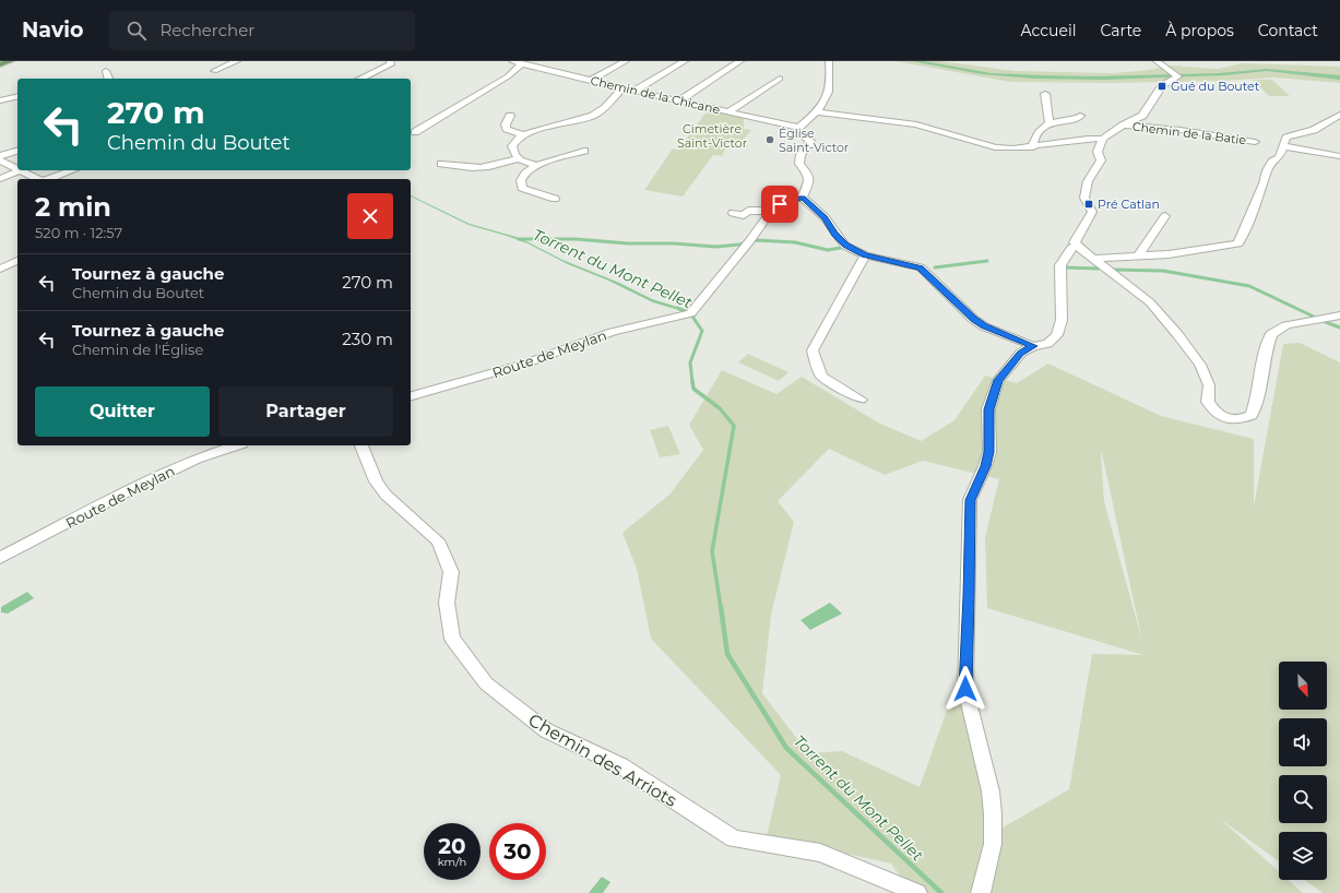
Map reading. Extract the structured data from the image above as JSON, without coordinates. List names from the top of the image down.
{
  "streets": {
    "street": [
      "Chemin de la Chicane",
      "Chemin de la Batie",
      "Route de Meylan",
      "Chemin des Arriots"
    ]
  },
  "water": ["Torrent du Mont Pellet"],
  "parks": ["Cimetière Saint-Victor"],
  "places": {
    "transit": ["Gué du Boutet", "Pré Catlan"],
    "other": ["Église Saint-Victor"]
  },
  "north": "bottom right",
  "page": {
    "header": "Navio",
    "search": "Rechercher",
    "nav": [
      "Accueil",
      "Carte",
      "À propos",
      "Contact"
    ],
    "turn": ["270 m", "Chemin du Boutet"],
    "heading": ["2 min", "520 m · 12:57"],
    "list": [
      {
        "name": "Tournez à gauche",
        "note": "Chemin du Boutet",
        "value": "270 m"
      },
      {
        "name": "Tournez à gauche",
        "note": "Chemin de l'Église",
        "value": "230 m"
      }
    ],
    "buttons": ["Quitter", "Partager"],
    "speed": "20 km/h",
    "limit": "30"
  }
}
